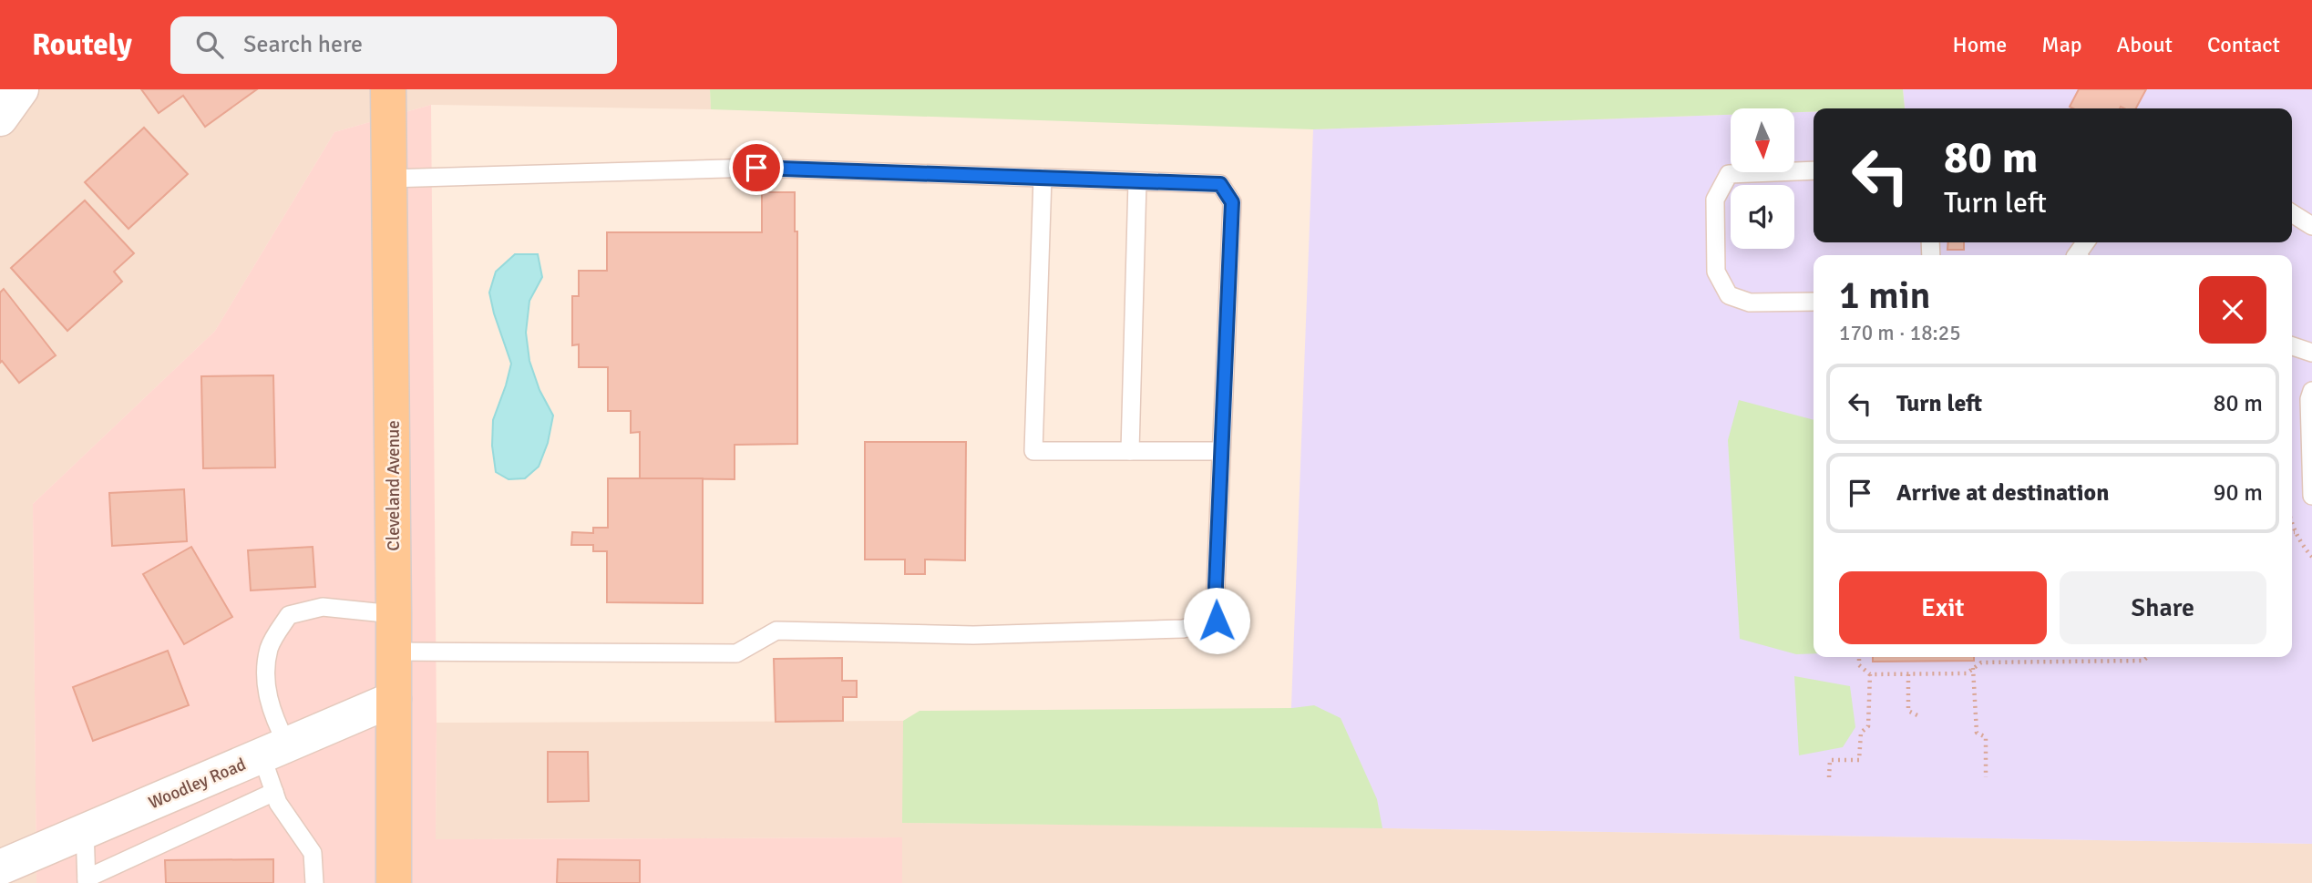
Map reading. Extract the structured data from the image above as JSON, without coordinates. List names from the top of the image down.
{
  "streets": {
    "main road": ["Cleveland Avenue"],
    "street": ["Woodley Road"]
  },
  "crossings": [
    ["Cleveland Avenue", "Woodley Road"]
  ],
  "north": "bottom",
  "page": {
    "header": "Routely",
    "search": "Search here",
    "nav": [
      "Home",
      "Map",
      "About",
      "Contact"
    ],
    "turn": ["80 m", "Turn left"],
    "heading": ["1 min", "170 m · 18:25"],
    "list": [
      {
        "name": "Turn left",
        "value": "80 m"
      },
      {
        "name": "Arrive at destination",
        "value": "90 m"
      }
    ],
    "buttons": ["Exit", "Share"]
  }
}
